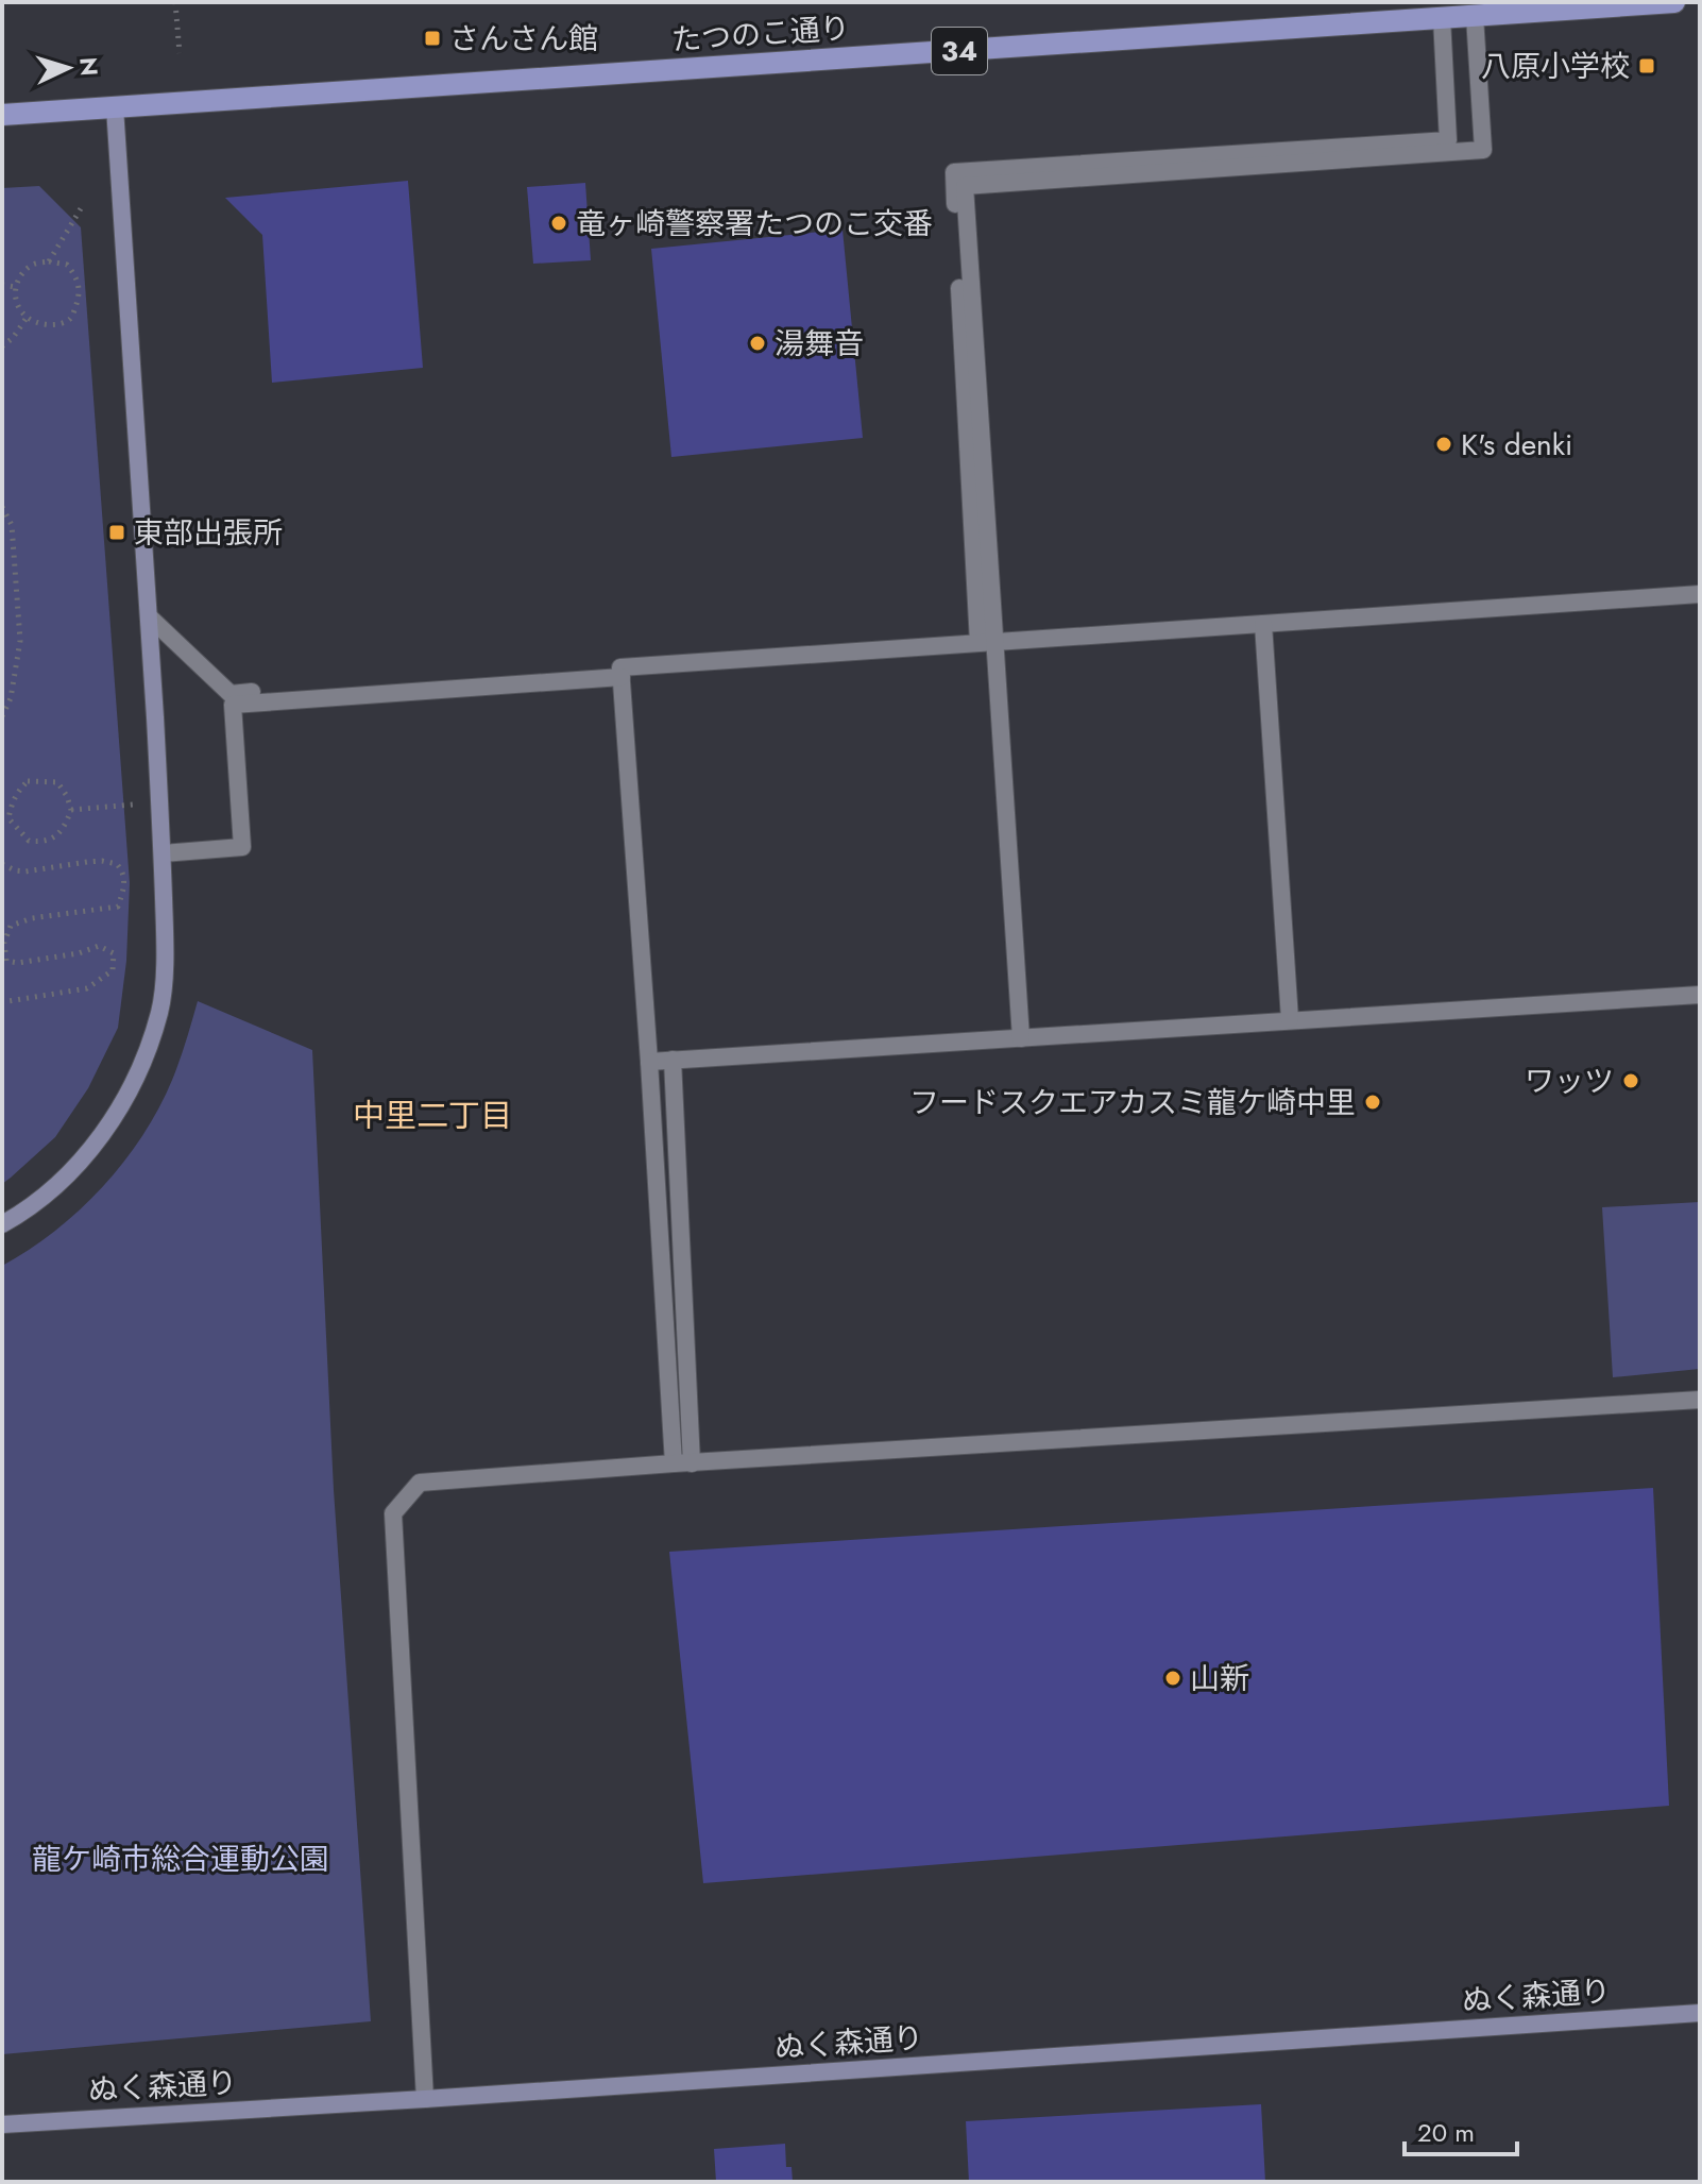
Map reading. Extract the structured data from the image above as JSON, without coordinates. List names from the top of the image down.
{
  "streets": {
    "main road": ["たつのこ通り", "34", "ぬく森通り"]
  },
  "districts": ["中里二丁目"],
  "parks": ["龍ケ崎市総合運動公園"],
  "places": {
    "transit": ["さんさん館", "八原小学校", "東部出張所"],
    "other": [
      "竜ヶ崎警察署たつのこ交番",
      "湯舞音",
      "K's denki",
      "ワッツ",
      "フードスクエアカスミ龍ケ崎中里",
      "山新"
    ]
  },
  "scale_bar": "20 m",
  "north": "right"
}
